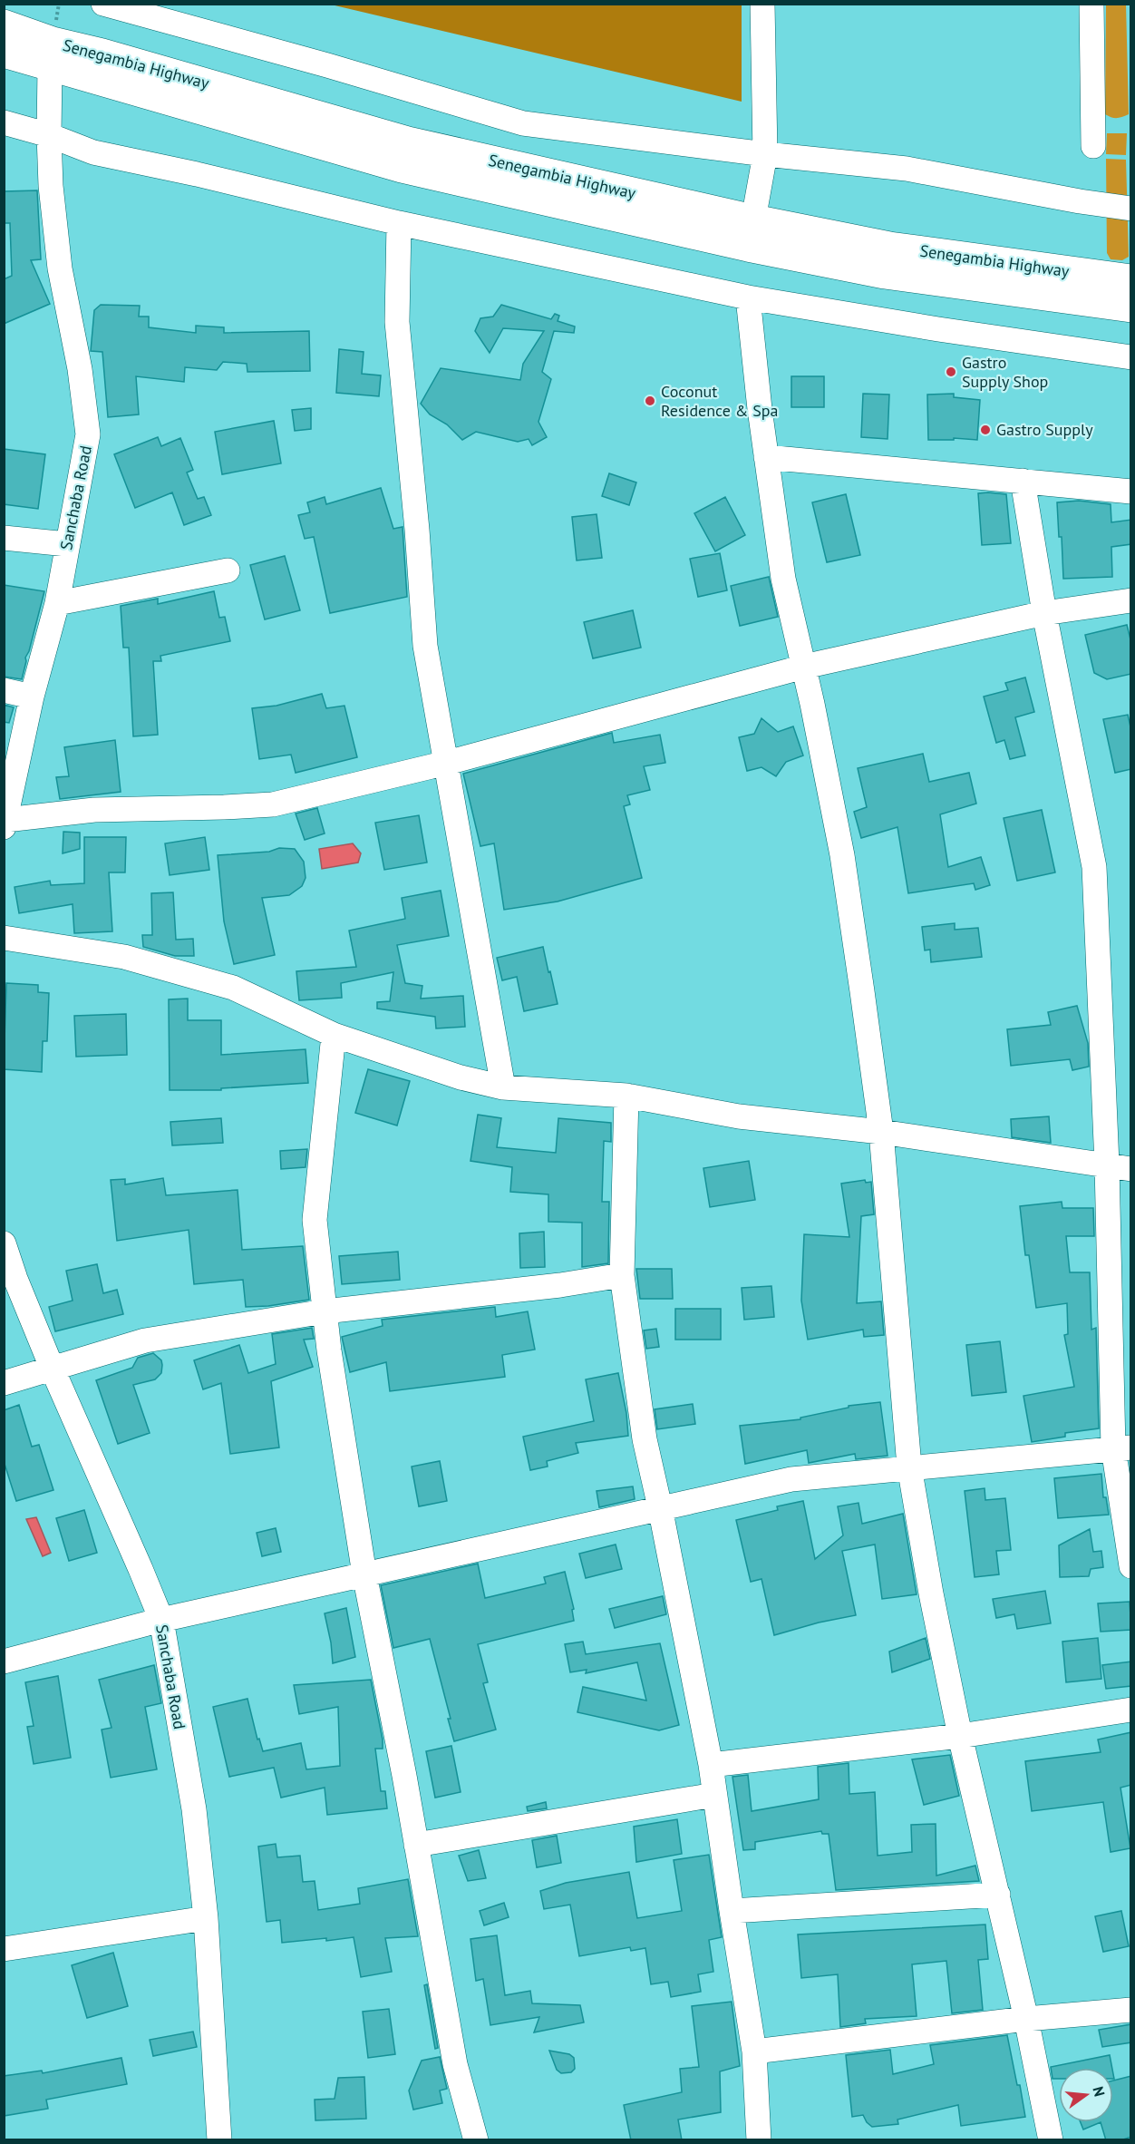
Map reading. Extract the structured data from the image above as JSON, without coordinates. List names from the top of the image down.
{
  "streets": {
    "main road": ["Senegambia Highway"],
    "street": ["Sanchaba Road"]
  },
  "crossings": [
    ["Senegambia Highway", "Sanchaba Road"]
  ],
  "places": ["Gastro Supply Shop", "Coconut Residence & Spa", "Gastro Supply"],
  "north": "right"
}
